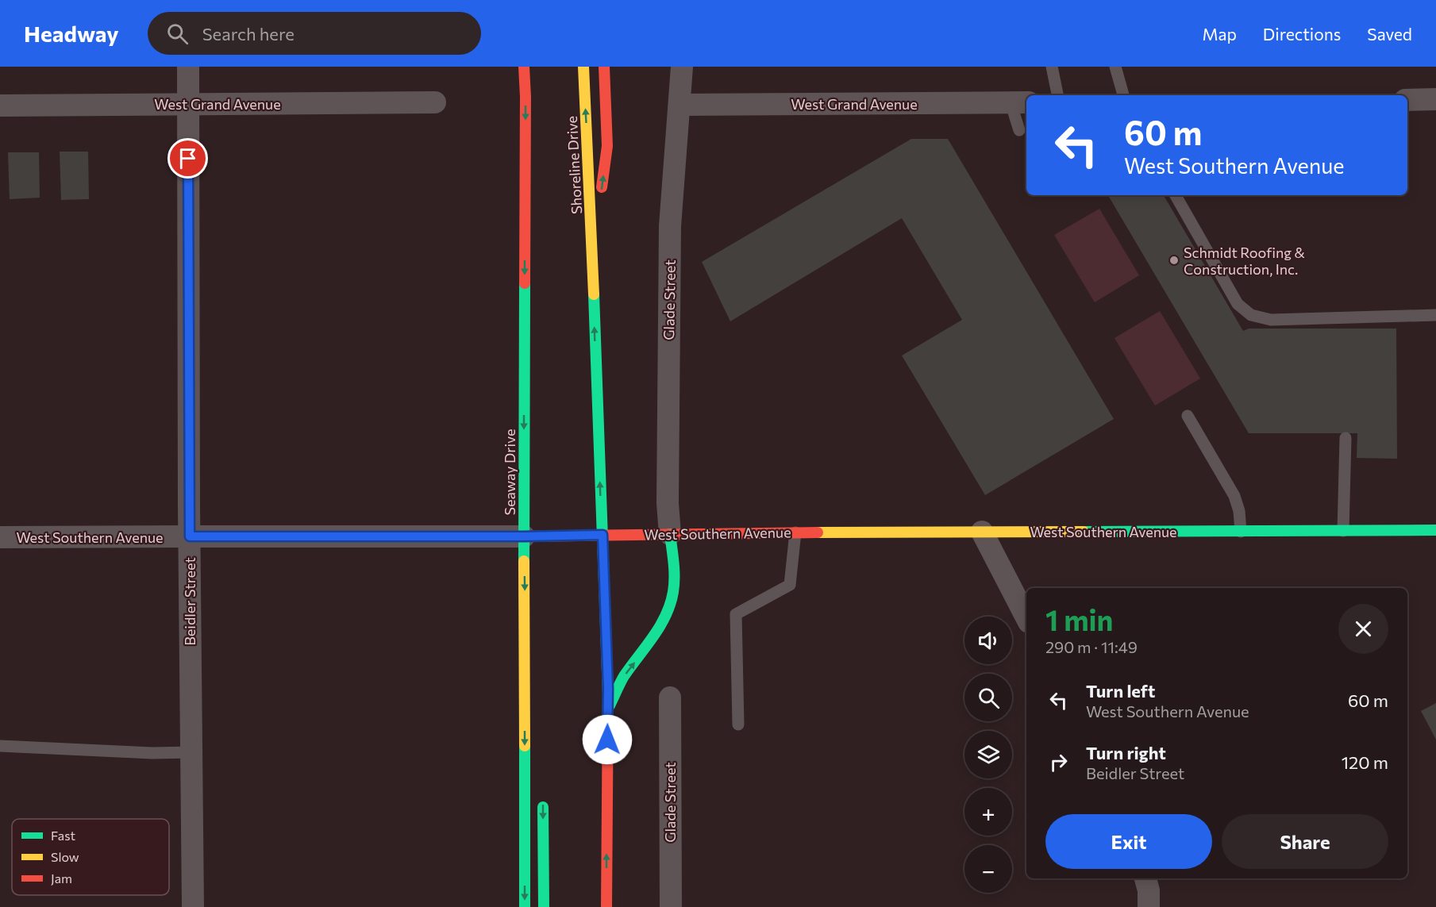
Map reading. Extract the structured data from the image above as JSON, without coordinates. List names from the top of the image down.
{
  "streets": {
    "main road": ["Shoreline Drive", "Seaway Drive", "West Southern Avenue"],
    "street": ["West Grand Avenue", "Glade Street", "Beidler Street"]
  },
  "crossings": [
    ["West Grand Avenue", "Glade Street"],
    ["West Grand Avenue", "Beidler Street"],
    ["Glade Street", "West Southern Avenue"],
    ["Seaway Drive", "West Southern Avenue"],
    ["West Southern Avenue", "Beidler Street"]
  ],
  "places": ["Schmidt Roofing & Construction, Inc."],
  "legend": ["Fast", "Slow", "Jam"],
  "page": {
    "header": "Headway",
    "search": "Search here",
    "nav": ["Map", "Directions", "Saved"],
    "turn": ["60 m", "West Southern Avenue"],
    "heading": ["1 min", "290 m · 11:49"],
    "map_buttons": ["+", "−"],
    "list": [
      {
        "name": "Turn left",
        "note": "West Southern Avenue",
        "value": "60 m"
      },
      {
        "name": "Turn right",
        "note": "Beidler Street",
        "value": "120 m"
      }
    ],
    "buttons": ["Exit", "Share"]
  }
}
